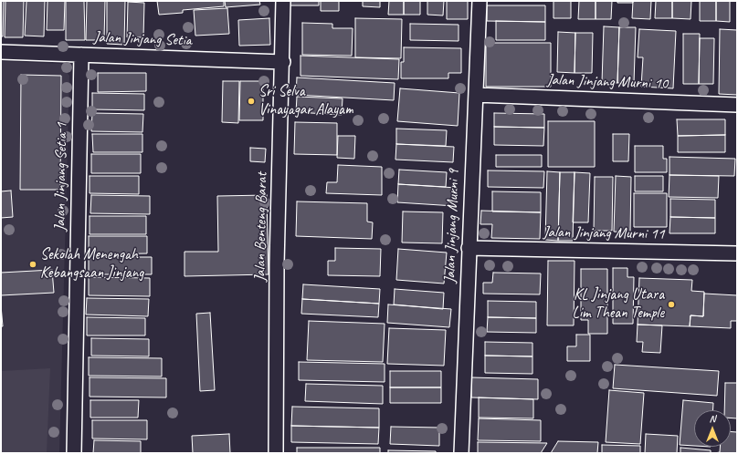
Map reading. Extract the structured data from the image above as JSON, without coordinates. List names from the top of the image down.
{
  "streets": {
    "street": [
      "Jalan Jinjang Setia",
      "Jalan Jinjang Murni 10",
      "Jalan Jinjang Setia 1",
      "Jalan Jinjang Murni 9",
      "Jalan Benteng Barat",
      "Jalan Jinjang Murni 11"
    ]
  },
  "crossings": [
    ["Jalan Jinjang Setia", "Jalan Jinjang Setia 1"],
    ["Jalan Jinjang Setia", "Jalan Benteng Barat"],
    ["Jalan Jinjang Murni 10", "Jalan Jinjang Murni 9"],
    ["Jalan Jinjang Murni 9", "Jalan Jinjang Murni 11"]
  ],
  "places": ["Sri Selva Vinayagar Alayam", "Sekolah Menengah Kebangsaan Jinjang", "KL Jinjang Utara Lim Thean Temple"],
  "north": "top"
}
